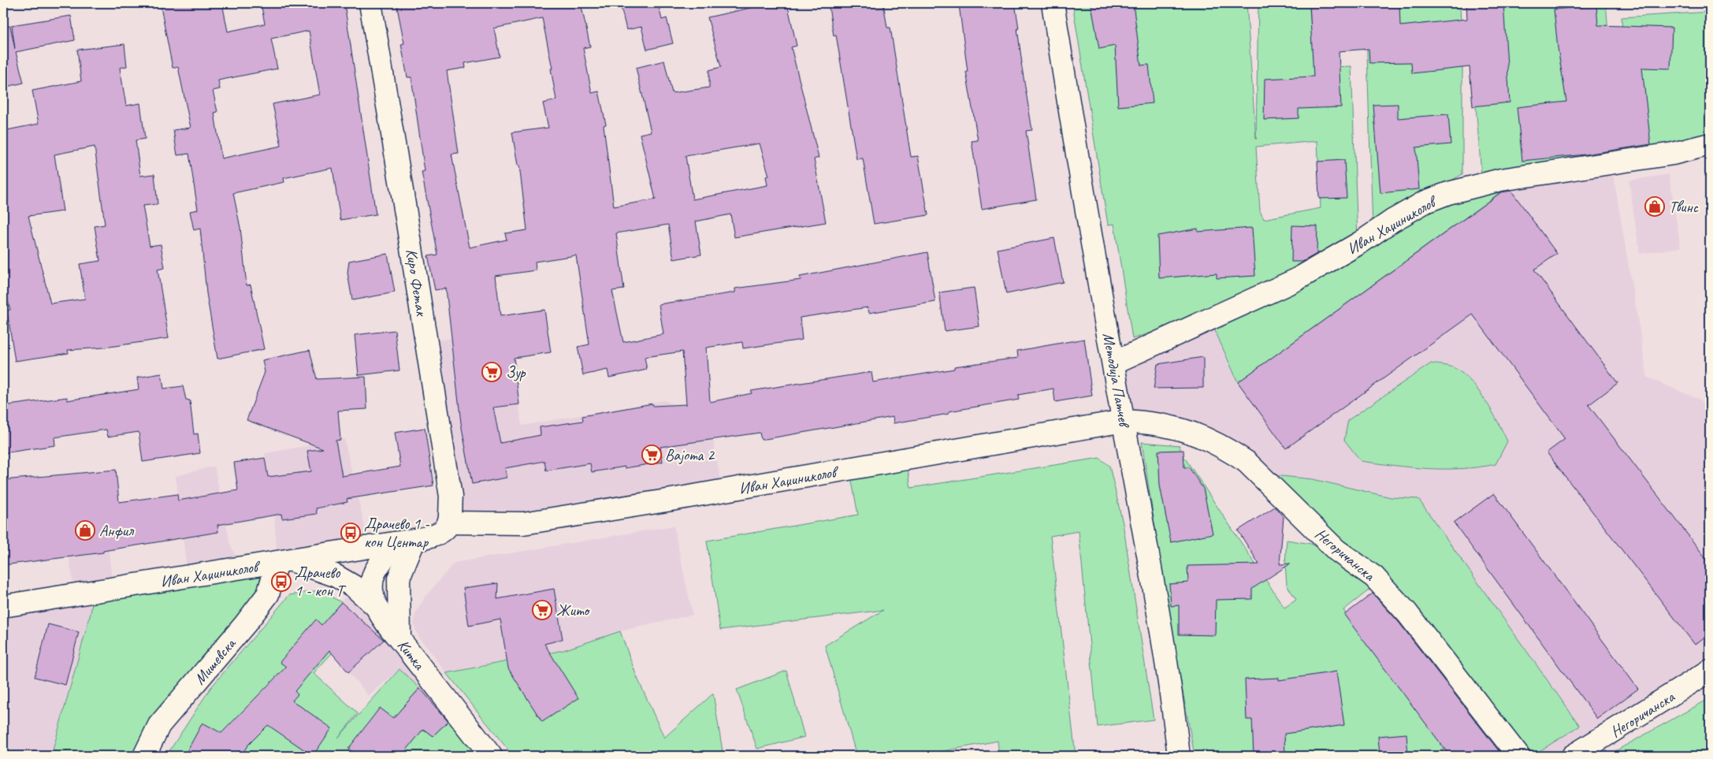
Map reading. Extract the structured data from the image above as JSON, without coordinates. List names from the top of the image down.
{
  "streets": {
    "street": [
      "Иван Хаџиниколов",
      "Киро Фетак",
      "Методија Патчев",
      "Негоричанска",
      "Китка",
      "Мишевска"
    ]
  },
  "crossings": [
    ["Иван Хаџиниколов", "Киро Фетак"],
    ["Иван Хаџиниколов", "Методија Патчев"],
    ["Иван Хаџиниколов", "Негоричанска"],
    ["Иван Хаџиниколов", "Китка"],
    ["Иван Хаџиниколов", "Мишевска"],
    ["Методија Патчев", "Негоричанска"]
  ],
  "places": {
    "shop": ["Твинс", "Анфил"],
    "supermarket": ["Зур", "Вајота 2", "Жито"],
    "bus stop": ["Драчево 1 - кон Центар", "Драчево 1 - кон T"]
  }
}
